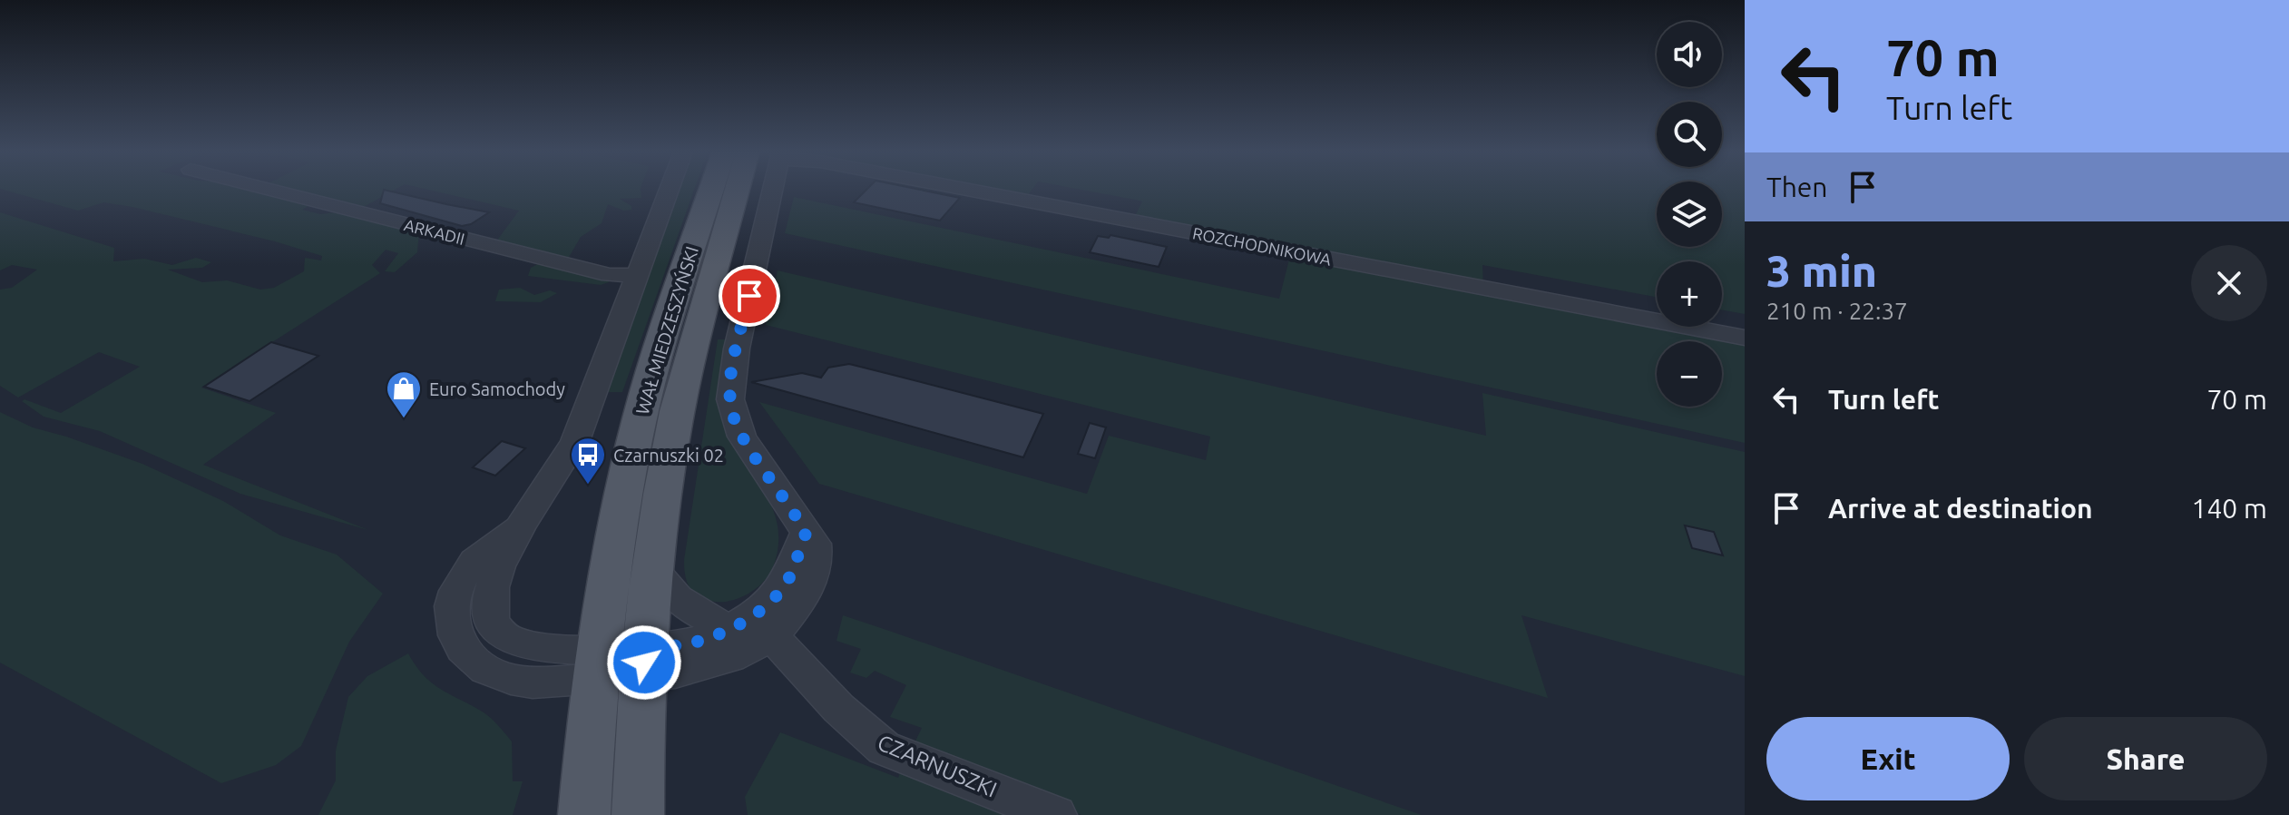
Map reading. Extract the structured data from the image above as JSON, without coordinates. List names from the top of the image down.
{
  "streets": {
    "main road": ["WAŁ MIEDZESZYŃSKI"],
    "street": ["ARKADII", "ROZCHODNIKOWA", "CZARNUSZKI"]
  },
  "places": {
    "shop": ["Euro Samochody"],
    "bus stop": ["Czarnuszki 02"]
  },
  "page": {
    "turn": ["70 m", "Turn left"],
    "map_buttons": ["+", "−"],
    "then": "Then",
    "heading": ["3 min", "210 m · 22:37"],
    "list": [
      {
        "name": "Turn left",
        "value": "70 m"
      },
      {
        "name": "Arrive at destination",
        "value": "140 m"
      }
    ],
    "buttons": ["Exit", "Share"]
  }
}
